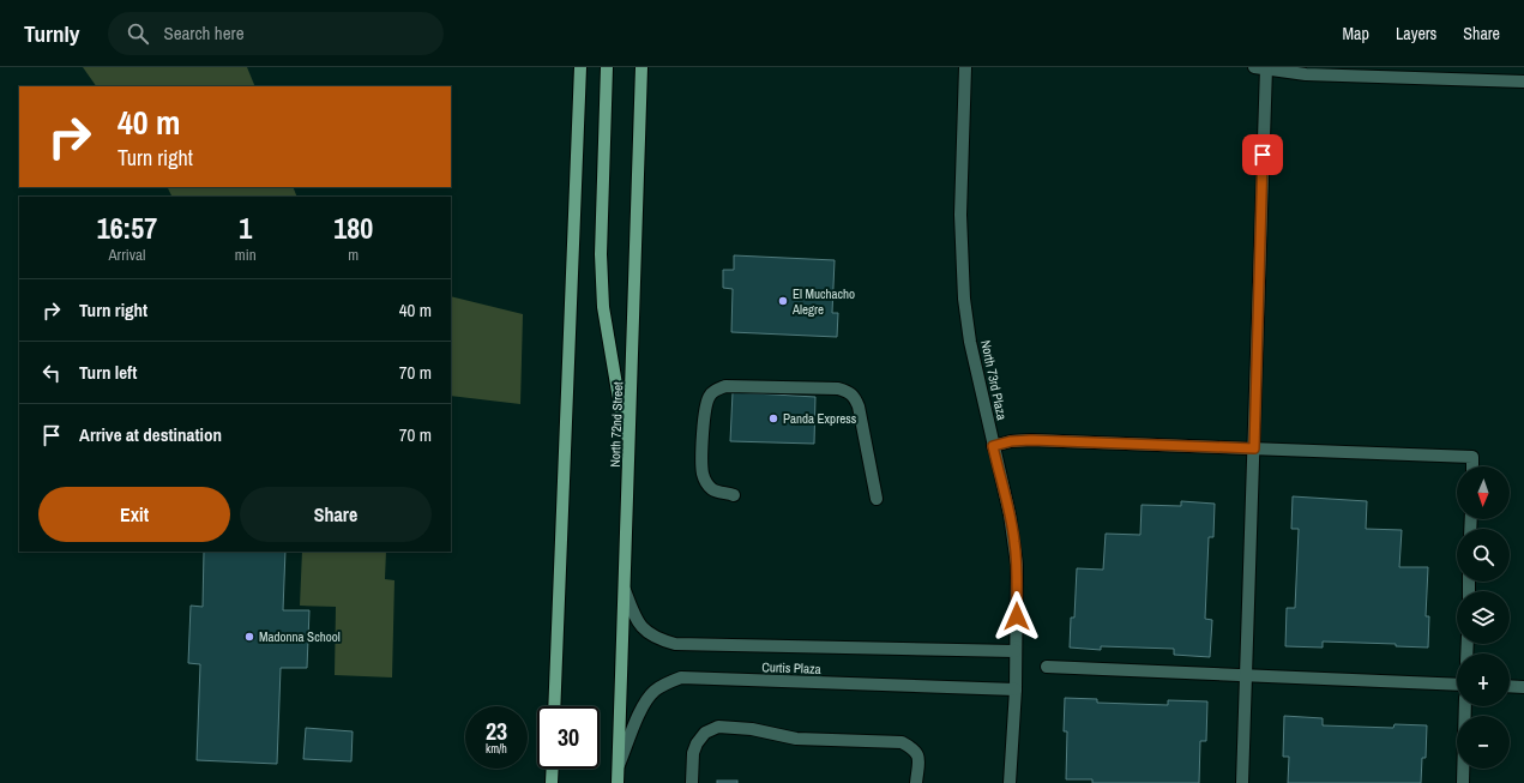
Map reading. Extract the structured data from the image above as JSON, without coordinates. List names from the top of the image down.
{
  "streets": {
    "main road": ["North 72nd Street"],
    "street": ["North 73rd Plaza", "Curtis Plaza"]
  },
  "crossings": [
    ["North 73rd Plaza", "Curtis Plaza"],
    ["North 72nd Street", "Curtis Plaza"]
  ],
  "places": ["El Muchacho Alegre", "Panda Express", "Madonna School"],
  "north": "bottom",
  "page": {
    "header": "Turnly",
    "search": "Search here",
    "nav": ["Map", "Layers", "Share"],
    "turn": ["40 m", "Turn right"],
    "eta": [
      "16:57",
      "Arrival",
      "1",
      "min",
      "180",
      "m"
    ],
    "list": [
      {
        "name": "Turn right",
        "value": "40 m"
      },
      {
        "name": "Turn left",
        "value": "70 m"
      },
      {
        "name": "Arrive at destination",
        "value": "70 m"
      }
    ],
    "map_buttons": ["+", "−"],
    "buttons": ["Exit", "Share"],
    "speed": "23 km/h",
    "limit": "30"
  }
}
